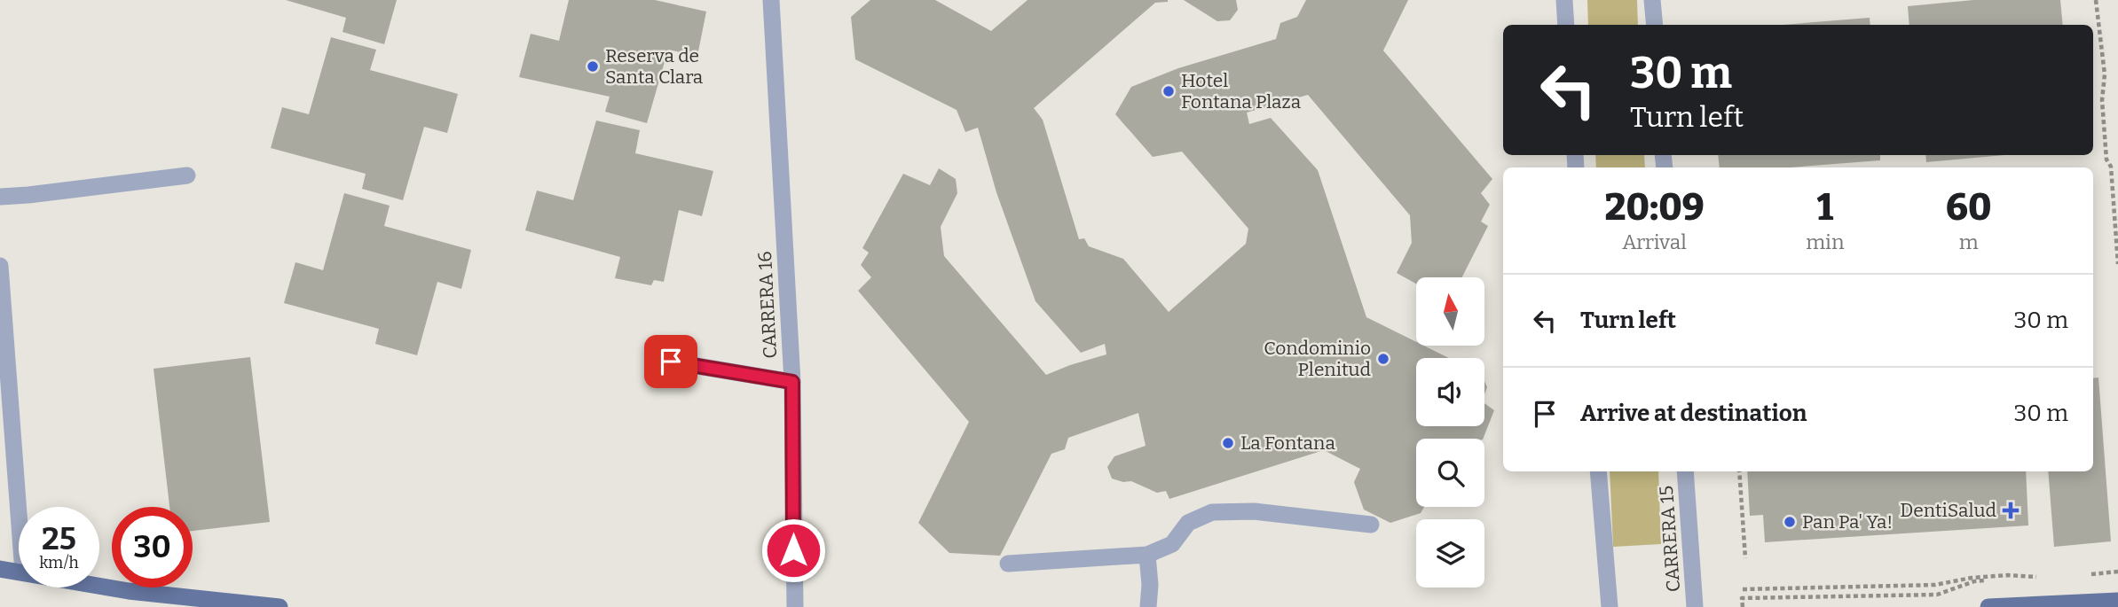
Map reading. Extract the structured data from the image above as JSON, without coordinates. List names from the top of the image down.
{
  "streets": {
    "street": ["CARRERA 16", "CARRERA 15"]
  },
  "places": {
    "other": [
      "Reserva de Santa Clara",
      "Hotel Fontana Plaza",
      "Condominio Plenitud",
      "La Fontana",
      "Pan Pa' Ya!"
    ],
    "health": ["DentiSalud"]
  },
  "north": "top",
  "page": {
    "turn": ["30 m", "Turn left"],
    "eta": [
      "20:09",
      "Arrival",
      "1",
      "min",
      "60",
      "m"
    ],
    "list": [
      {
        "name": "Turn left",
        "value": "30 m"
      },
      {
        "name": "Arrive at destination",
        "value": "30 m"
      }
    ],
    "speed": "25 km/h",
    "limit": "30"
  }
}
